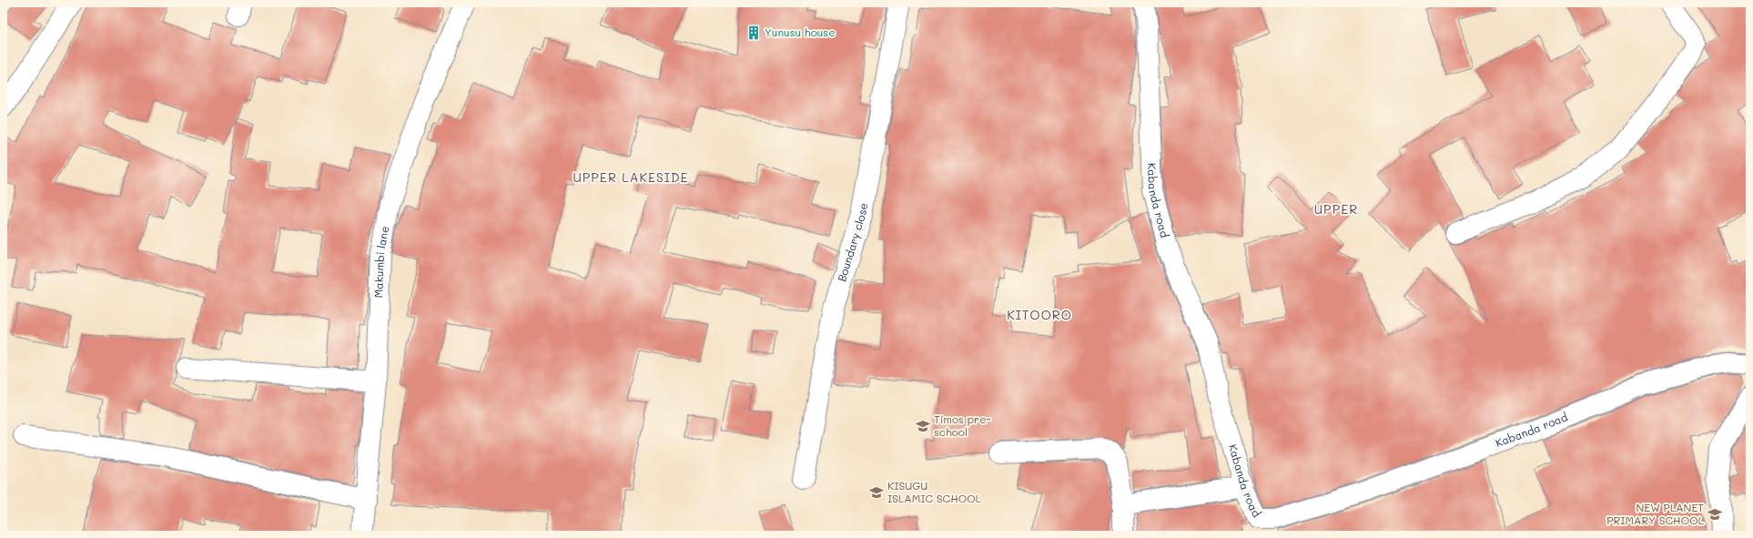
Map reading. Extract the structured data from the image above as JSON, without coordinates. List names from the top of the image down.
{
  "streets": {
    "street": ["Kabanda road", "Boundary close", "Makumbi lane"]
  },
  "districts": ["UPPER LAKESIDE", "UPPER", "KITOORO"],
  "places": {
    "building": ["Yunusu house"],
    "school or university": ["Timos pre- school", "KISUGU ISLAMIC SCHOOL", "NEW PLANET PRIMARY SCHOOL"]
  }
}
